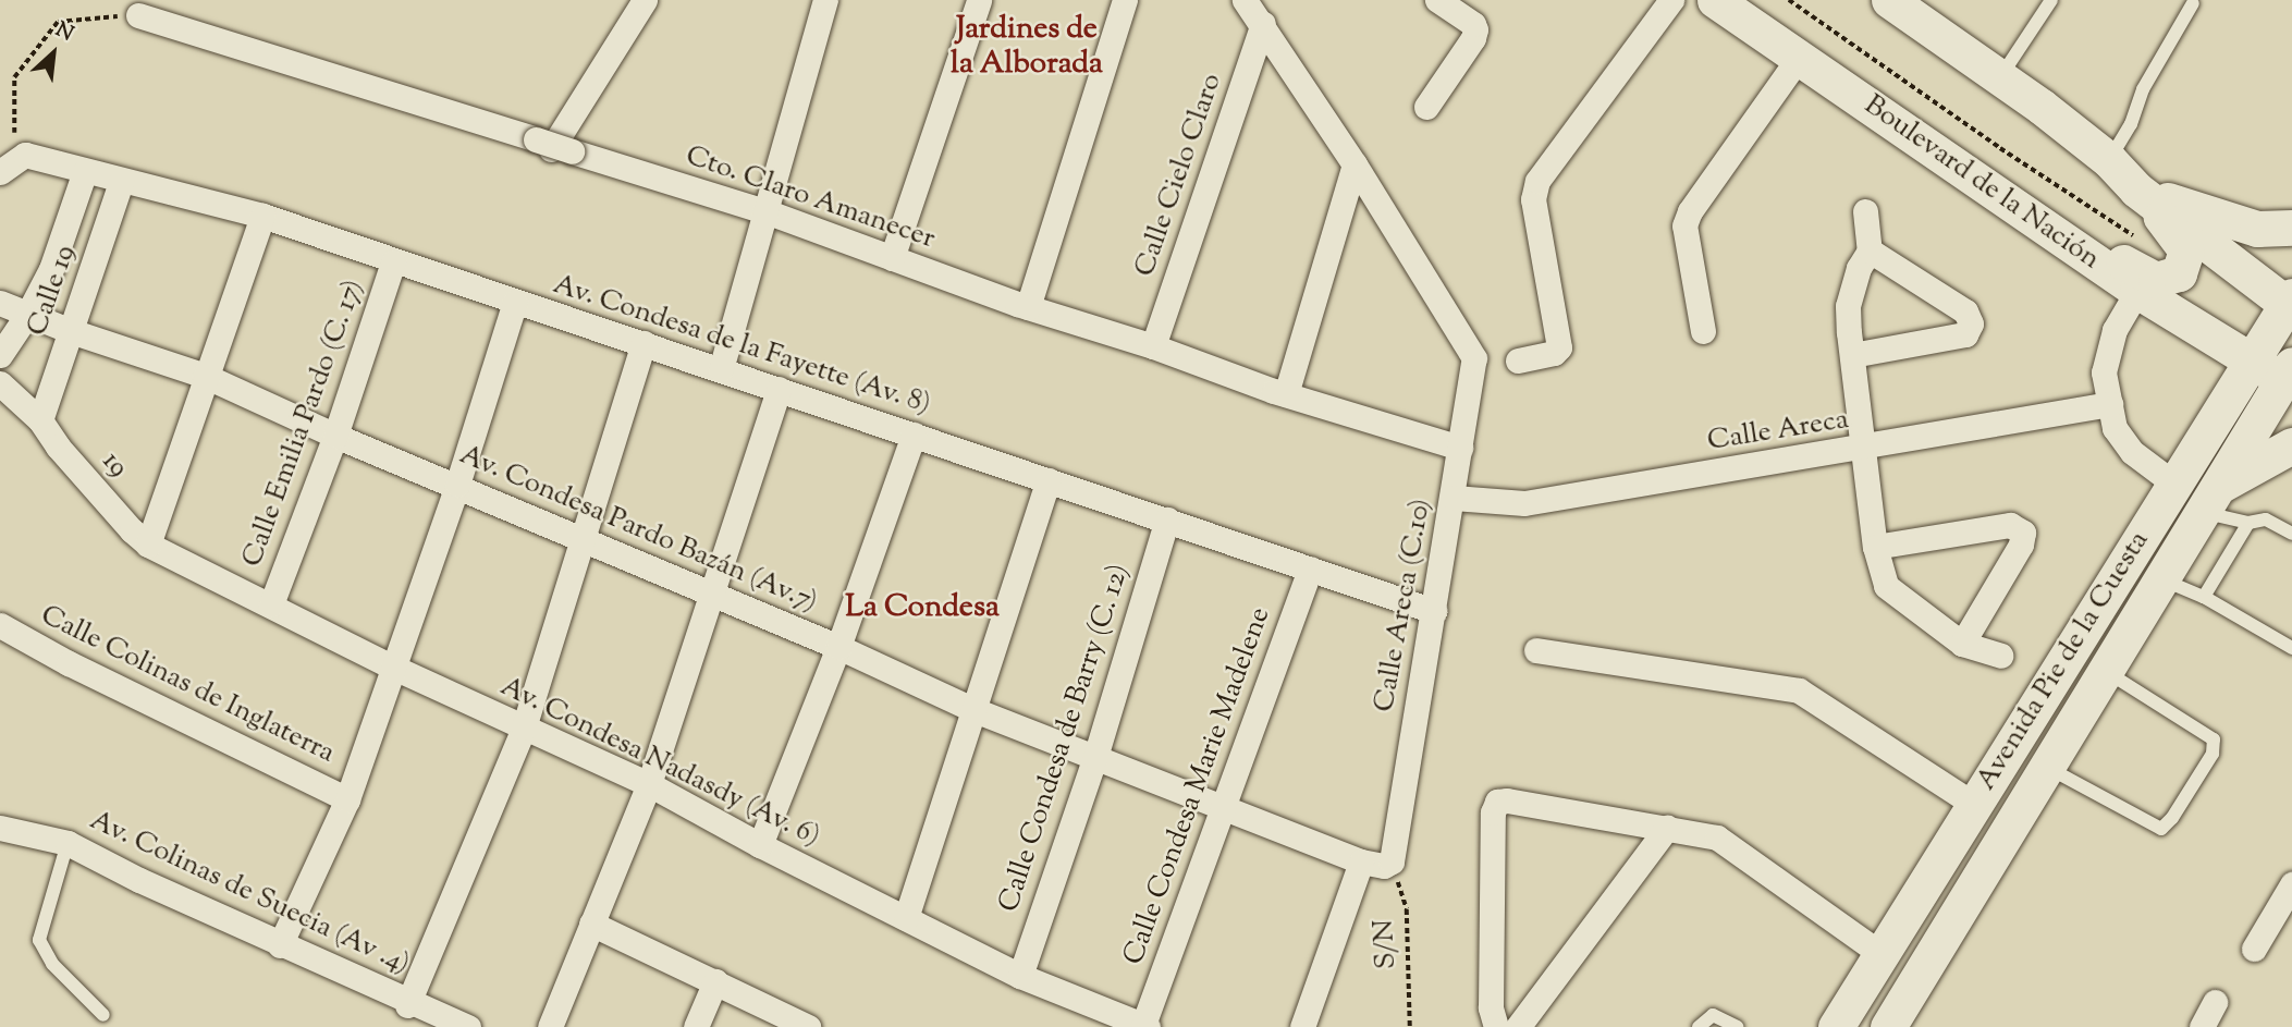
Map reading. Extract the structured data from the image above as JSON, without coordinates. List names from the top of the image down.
{
  "streets": {
    "main road": ["Boulevard de la Nación", "Avenida Pie de la Cuesta"],
    "street": [
      "Calle Cielo Claro",
      "Cto. Claro Amanecer",
      "Calle 19",
      "Av. Condesa de la Fayette (Av. 8)",
      "Calle Emilia Pardo (C. 17)",
      "Calle Areca",
      "19",
      "Av. Condesa Pardo Bazán (Av.7)",
      "Calle Areca (C.10)",
      "Calle Colinas de Inglaterra",
      "Calle Condesa de Barry (C. 12)",
      "Av. Condesa Nadasdy (Av. 6)",
      "Calle Condesa Marie Madelene",
      "Av. Colinas de Suecia (Av .4)"
    ],
    "path": ["S/N"]
  },
  "crossings": [
    ["Calle Cielo Claro", "Cto. Claro Amanecer"],
    ["Boulevard de la Nación", "Avenida Pie de la Cuesta"],
    ["Cto. Claro Amanecer", "Calle Areca (C.10)"],
    ["Calle 19", "Av. Condesa de la Fayette (Av. 8)"],
    ["Calle 19", "19"],
    ["Calle 19", "Av. Condesa Pardo Bazán (Av.7)"],
    ["Av. Condesa de la Fayette (Av. 8)", "Calle Emilia Pardo (C. 17)"],
    ["Av. Condesa de la Fayette (Av. 8)", "Calle Areca (C.10)"],
    ["Av. Condesa de la Fayette (Av. 8)", "Calle Condesa de Barry (C. 12)"],
    ["Av. Condesa de la Fayette (Av. 8)", "Calle Condesa Marie Madelene"],
    ["Calle Emilia Pardo (C. 17)", "Av. Condesa Pardo Bazán (Av.7)"],
    ["Calle Emilia Pardo (C. 17)", "Av. Condesa Nadasdy (Av. 6)"],
    ["Calle Areca", "Calle Areca (C.10)"],
    ["19", "Av. Condesa Nadasdy (Av. 6)"],
    ["Av. Condesa Pardo Bazán (Av.7)", "Calle Areca (C.10)"],
    ["Av. Condesa Pardo Bazán (Av.7)", "Calle Condesa de Barry (C. 12)"],
    ["Av. Condesa Pardo Bazán (Av.7)", "Calle Condesa Marie Madelene"],
    ["Av. Condesa Pardo Bazán (Av.7)", "S/N"],
    ["Calle Areca (C.10)", "S/N"],
    ["Calle Condesa de Barry (C. 12)", "Av. Condesa Nadasdy (Av. 6)"],
    ["Av. Condesa Nadasdy (Av. 6)", "Calle Condesa Marie Madelene"]
  ],
  "districts": ["Jardines de la Alborada", "La Condesa"],
  "north": "top right"
}
